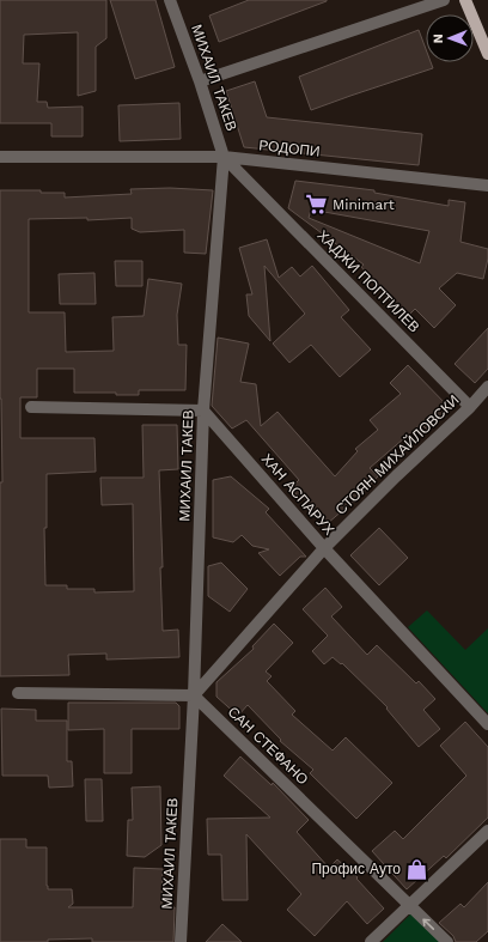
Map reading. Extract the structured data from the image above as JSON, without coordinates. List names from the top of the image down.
{
  "streets": {
    "street": [
      "МИХАИЛ ТАКЕВ",
      "РОДОПИ",
      "ХАДЖИ ПОПТИЛЕВ",
      "СТОЯН МИХАЙЛОВСКИ",
      "ХАН АСПАРУХ",
      "САН СТЕФАНО"
    ]
  },
  "crossings": [
    ["МИХАИЛ ТАКЕВ", "РОДОПИ"],
    ["МИХАИЛ ТАКЕВ", "ХАДЖИ ПОПТИЛЕВ"],
    ["МИХАИЛ ТАКЕВ", "СТОЯН МИХАЙЛОВСКИ"],
    ["МИХАИЛ ТАКЕВ", "ХАН АСПАРУХ"],
    ["МИХАИЛ ТАКЕВ", "САН СТЕФАНО"],
    ["РОДОПИ", "ХАДЖИ ПОПТИЛЕВ"],
    ["ХАДЖИ ПОПТИЛЕВ", "СТОЯН МИХАЙЛОВСКИ"],
    ["СТОЯН МИХАЙЛОВСКИ", "ХАН АСПАРУХ"],
    ["СТОЯН МИХАЙЛОВСКИ", "САН СТЕФАНО"]
  ],
  "places": {
    "supermarket": ["Minimart"],
    "shop": ["Профис Ауто"]
  },
  "north": "left"
}
